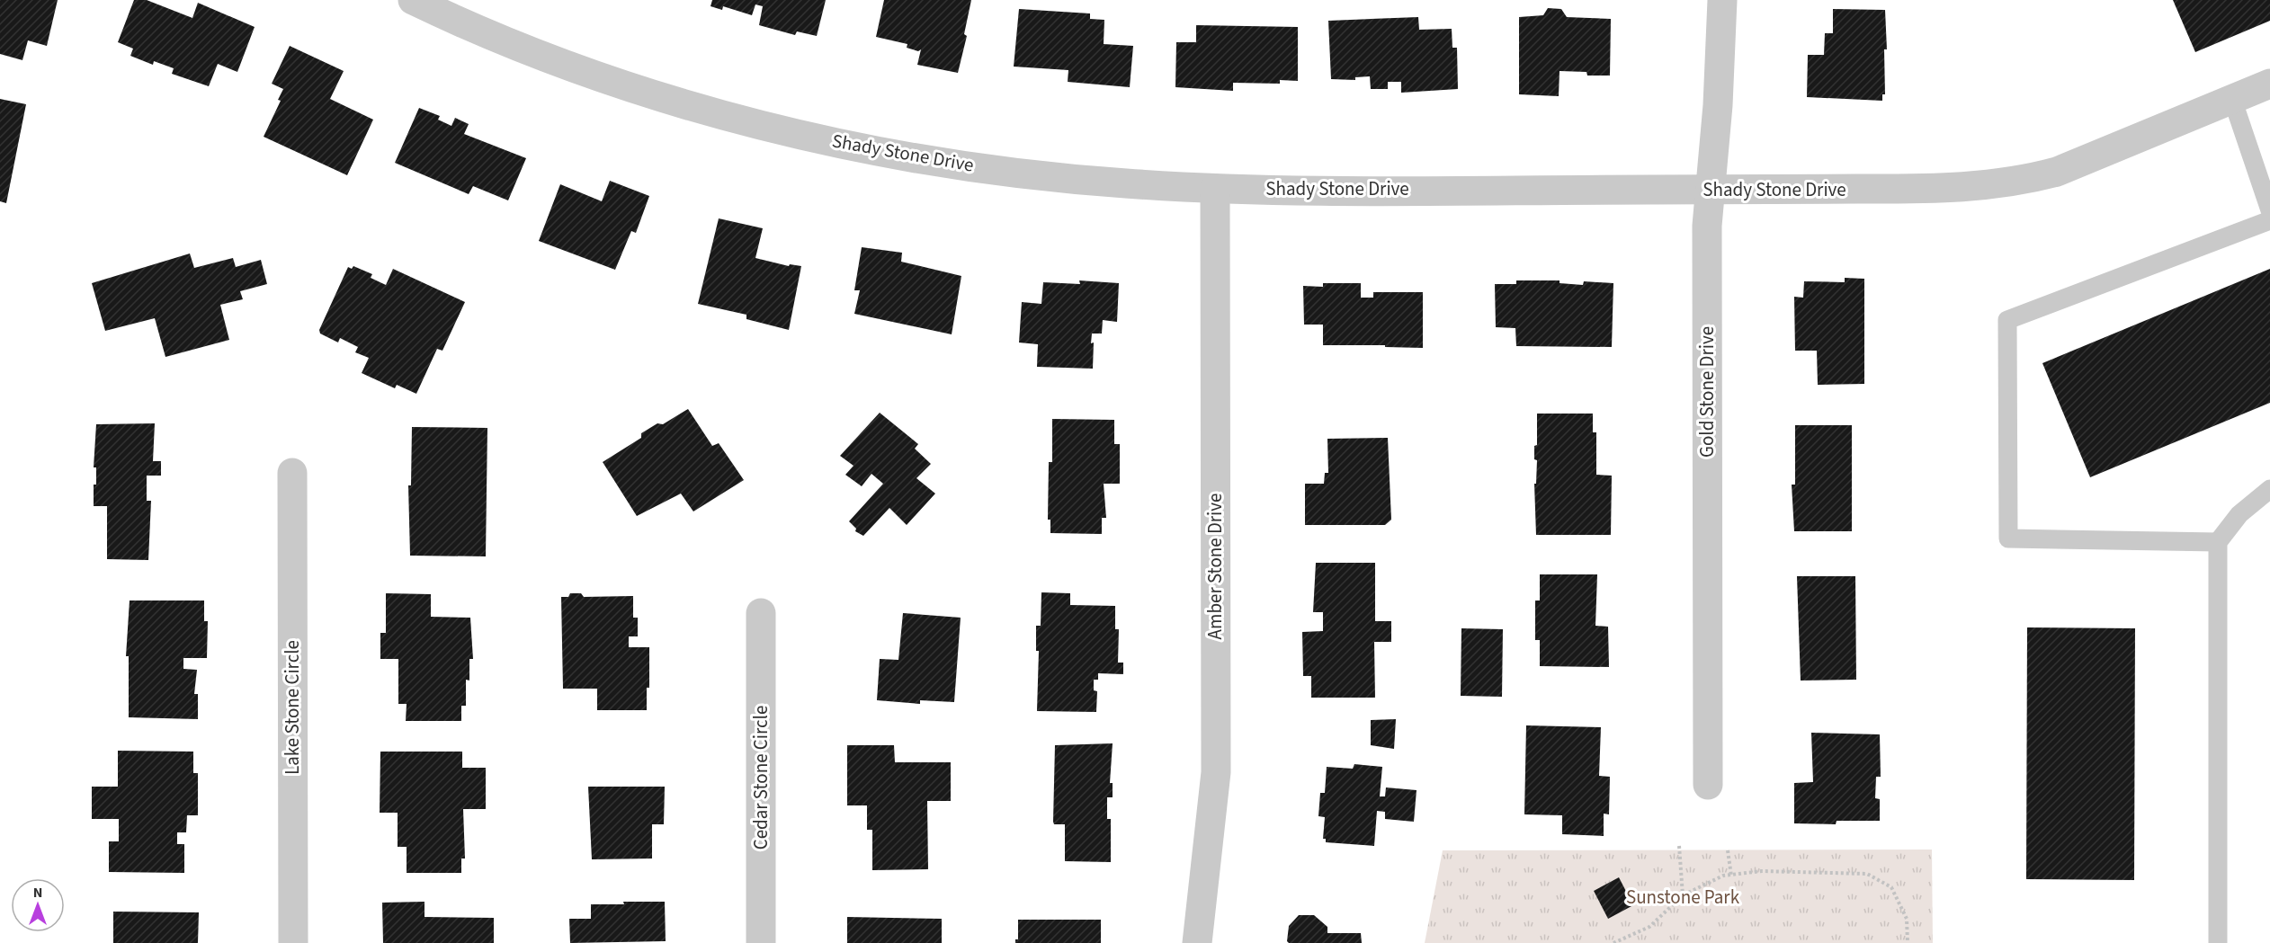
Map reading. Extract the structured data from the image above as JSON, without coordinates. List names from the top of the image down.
{
  "streets": {
    "street": [
      "Shady Stone Drive",
      "Gold Stone Drive",
      "Amber Stone Drive",
      "Lake Stone Circle",
      "Cedar Stone Circle"
    ]
  },
  "crossings": [
    ["Shady Stone Drive", "Gold Stone Drive"],
    ["Shady Stone Drive", "Amber Stone Drive"]
  ],
  "parks": ["Sunstone Park"],
  "north": "top"
}
